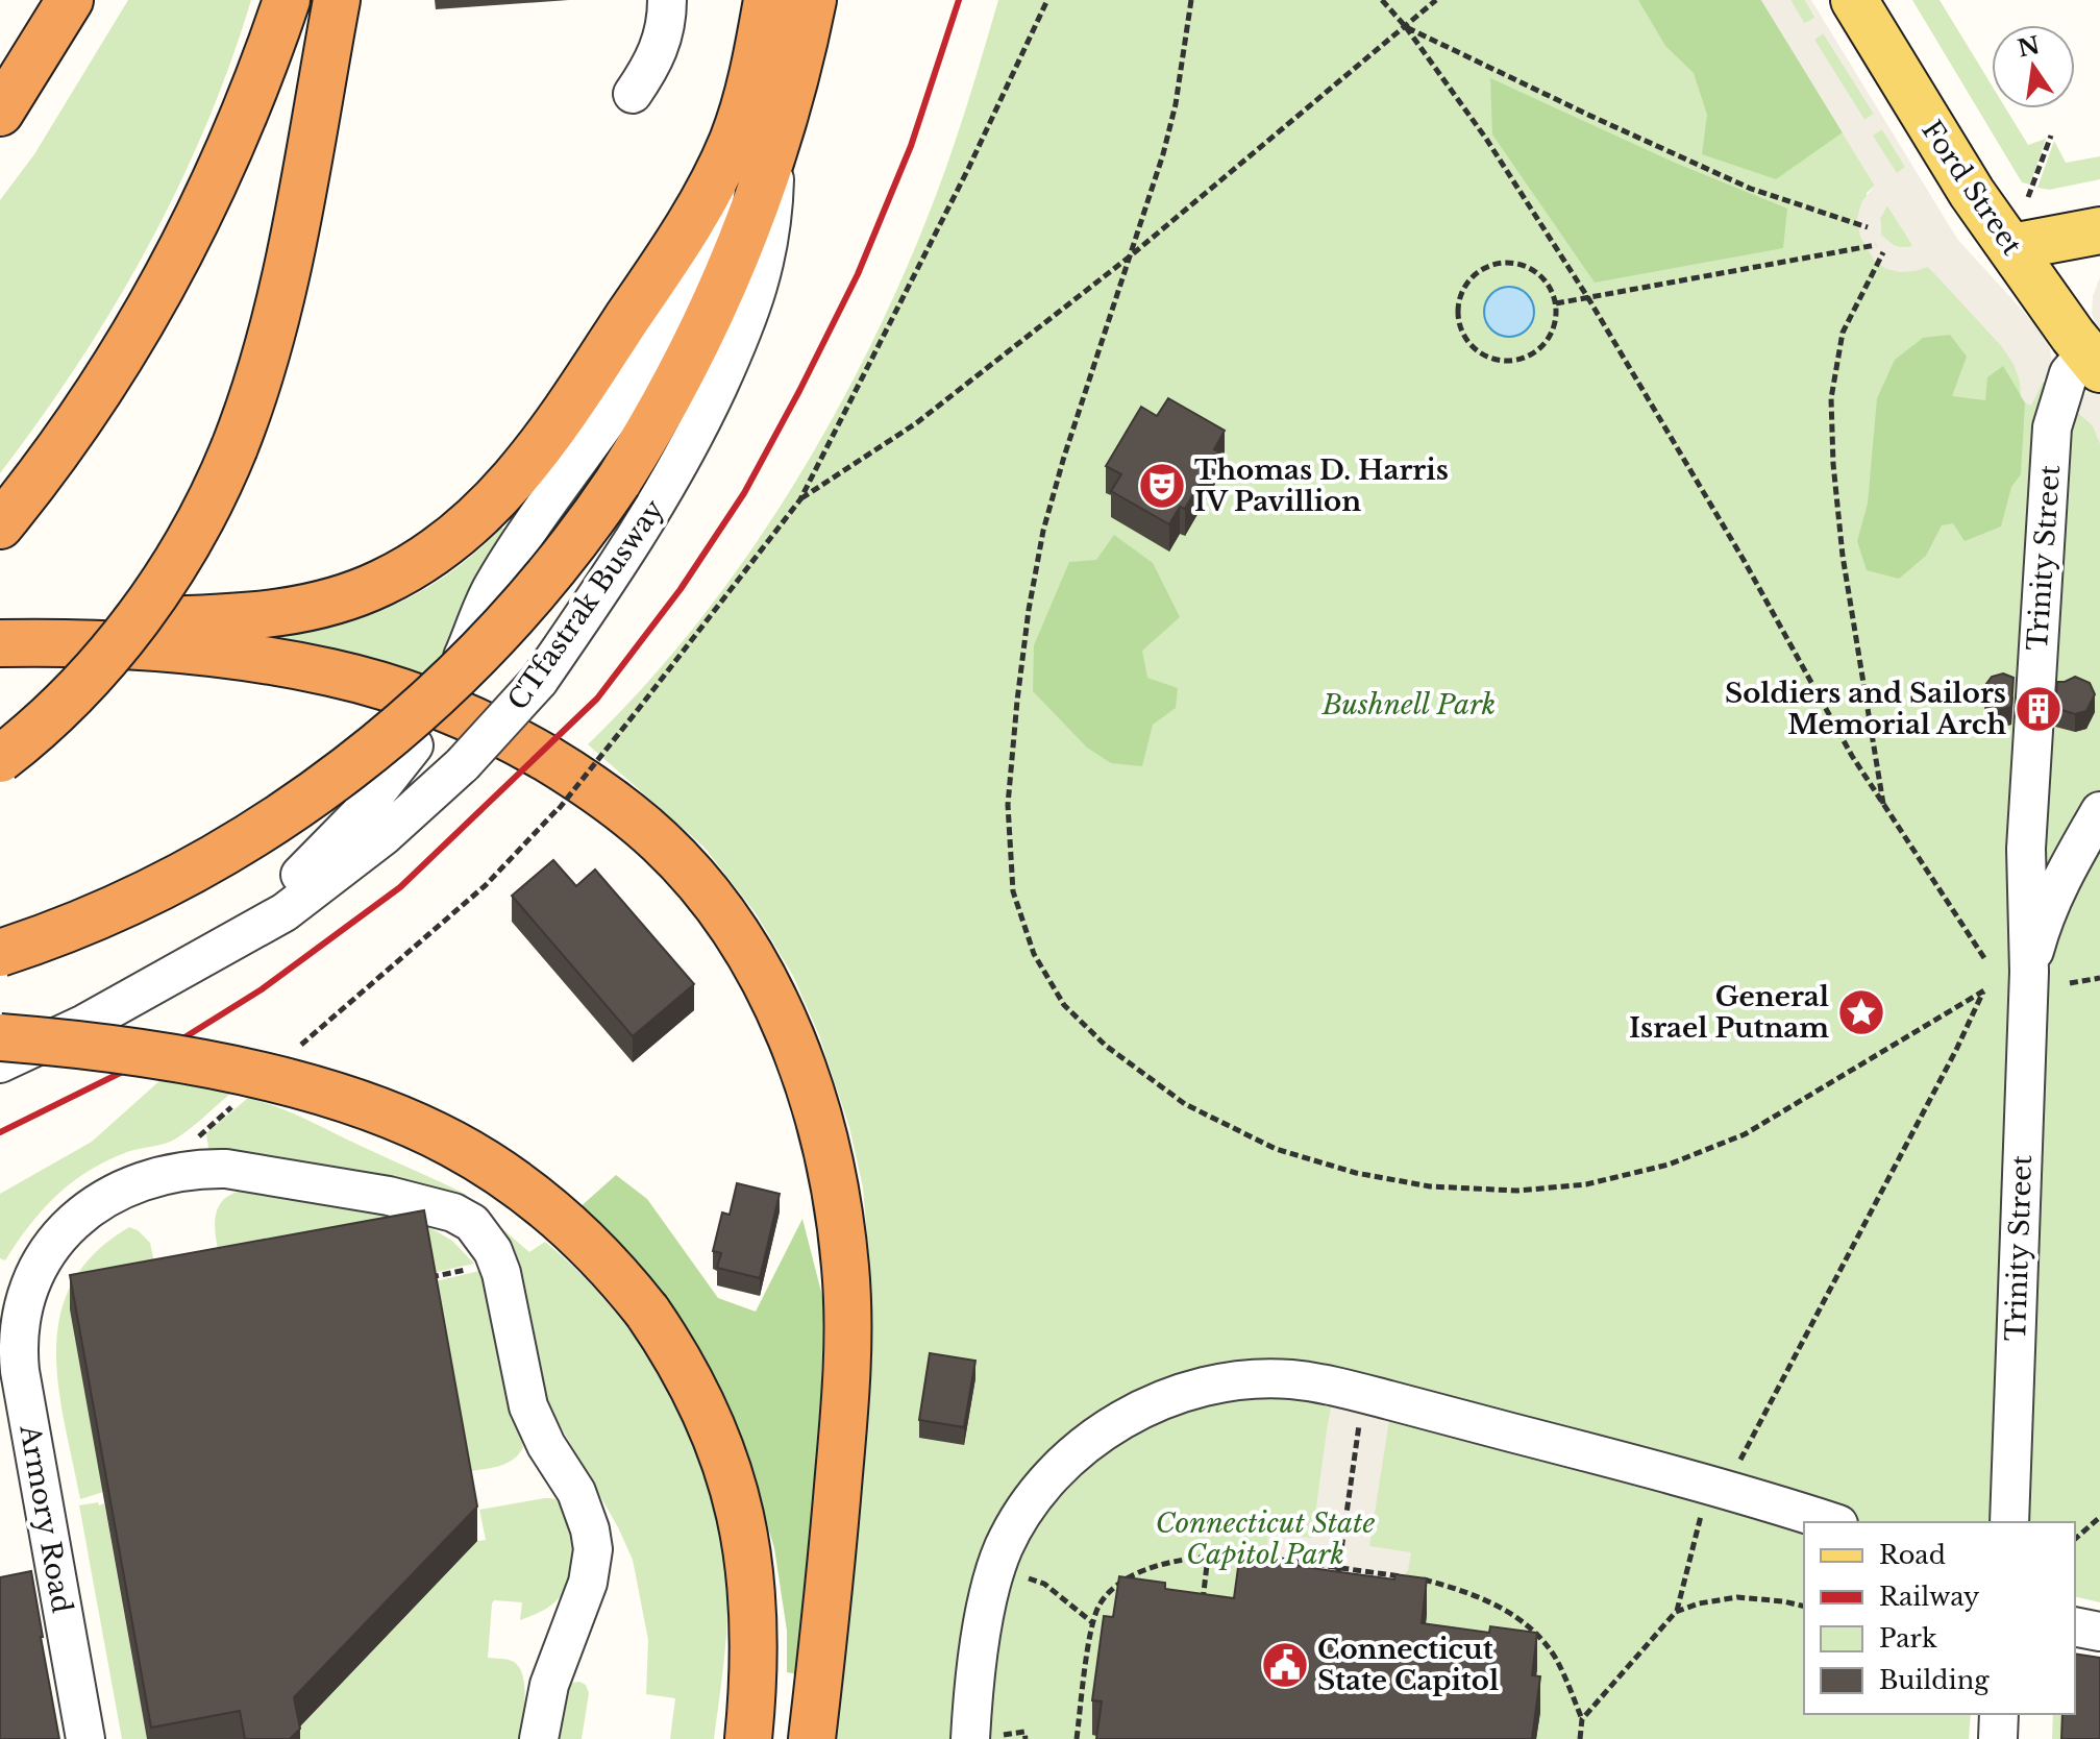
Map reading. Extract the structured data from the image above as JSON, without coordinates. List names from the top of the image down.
{
  "streets": {
    "main road": ["Ford Street"],
    "street": ["Trinity Street", "CTfastrak Busway", "Armory Road"]
  },
  "crossings": [
    ["Ford Street", "Trinity Street"]
  ],
  "parks": ["Bushnell Park", "Connecticut State Capitol Park"],
  "places": {
    "theatre": ["Thomas D. Harris IV Pavillion"],
    "building": ["Soldiers and Sailors Memorial Arch"],
    "place": ["General Israel Putnam"],
    "public building": ["Connecticut State Capitol"]
  },
  "legend": [
    "Road",
    "Railway",
    "Park",
    "Building"
  ],
  "north": "top"
}
